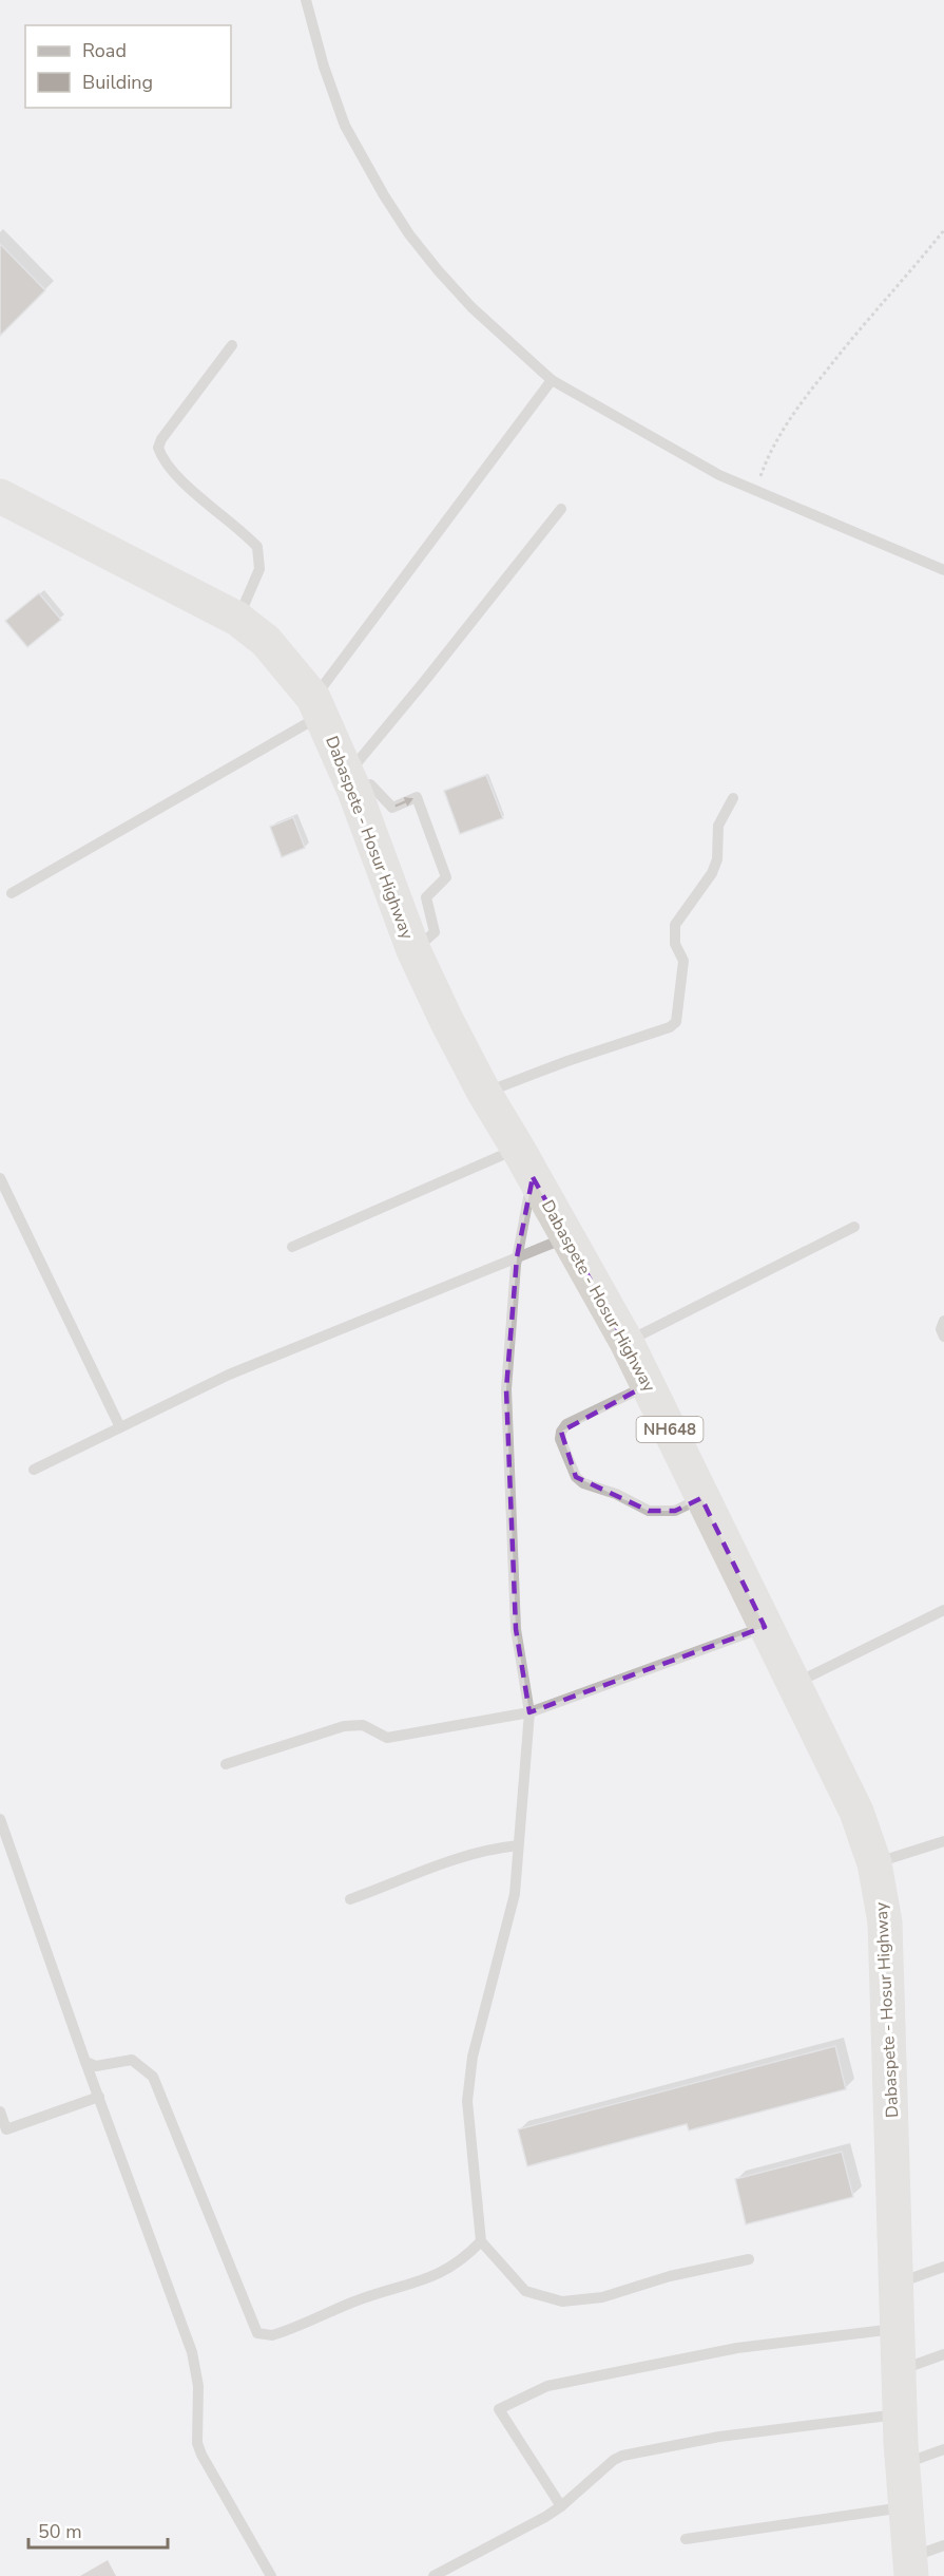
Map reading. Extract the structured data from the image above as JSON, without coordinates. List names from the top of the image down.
{
  "streets": {
    "highway": ["Dabaspete - Hosur Highway", "NH648"]
  },
  "legend": ["Road", "Building"],
  "scale_bar": "50 m"
}
